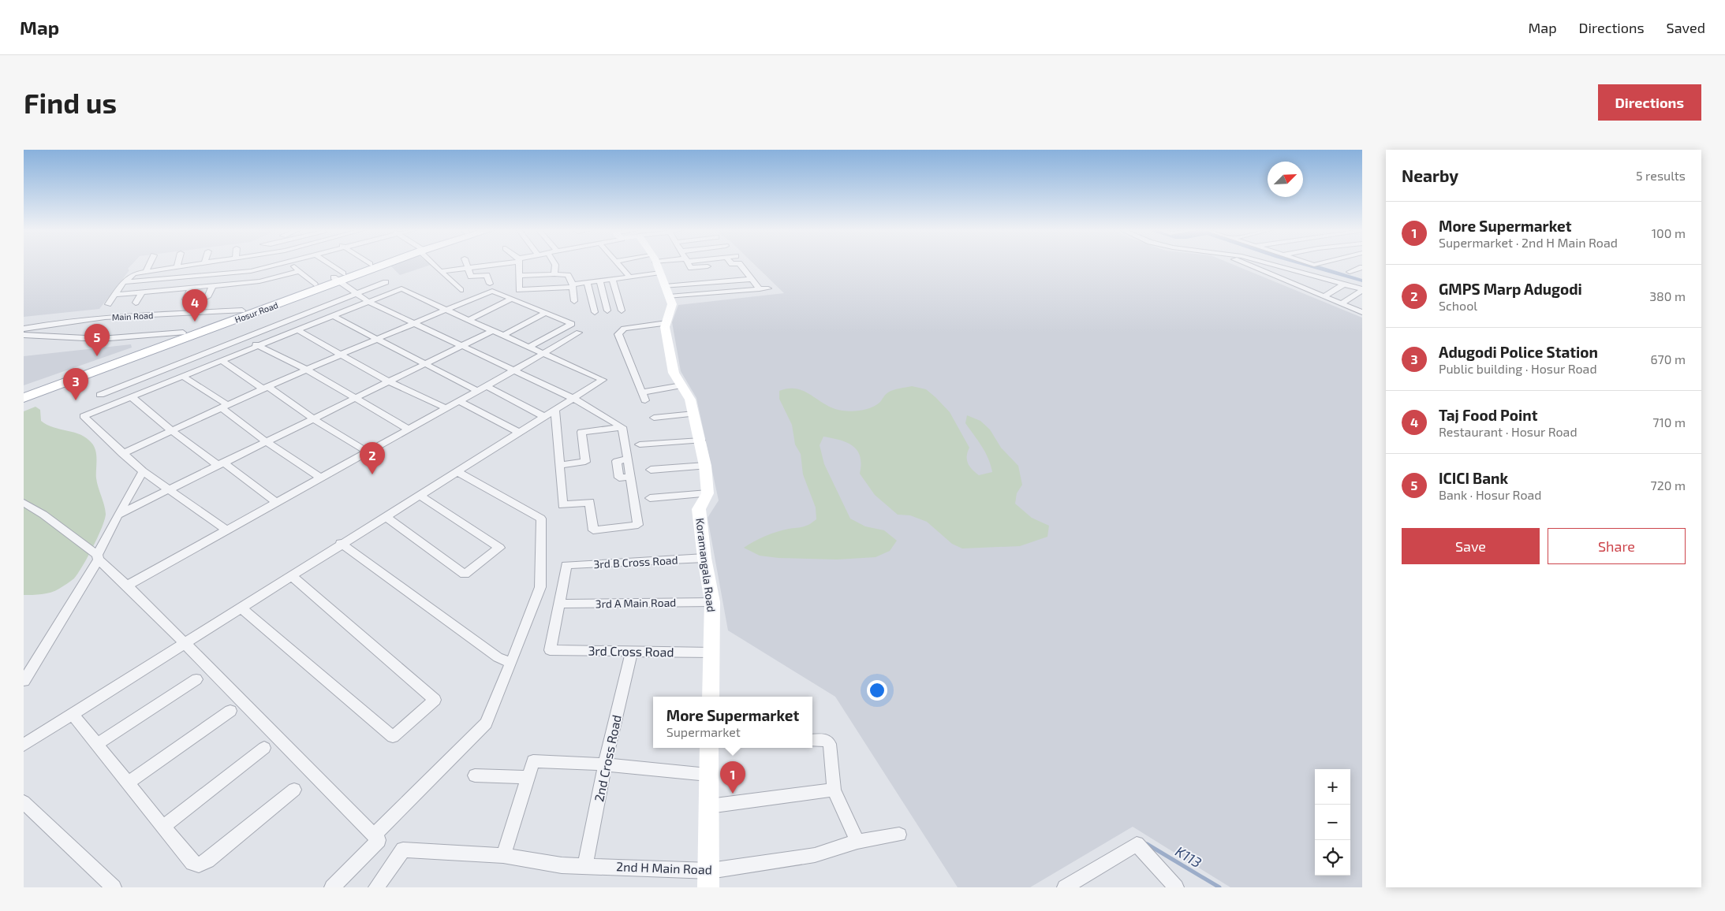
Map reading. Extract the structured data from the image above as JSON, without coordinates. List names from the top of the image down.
{
  "streets": {
    "main road": ["Hosur Road"],
    "street": [
      "Main Road",
      "3rd B Cross Road",
      "Koramangala Road",
      "3rd A Main Road",
      "3rd Cross Road",
      "2nd Cross Road",
      "2nd H Main Road"
    ]
  },
  "crossings": [
    ["Hosur Road", "Main Road"],
    ["3rd B Cross Road", "Koramangala Road"],
    ["3rd B Cross Road", "3rd A Main Road"],
    ["3rd B Cross Road", "3rd Cross Road"],
    ["Koramangala Road", "3rd A Main Road"],
    ["Koramangala Road", "3rd Cross Road"],
    ["3rd A Main Road", "3rd Cross Road"],
    ["3rd Cross Road", "2nd Cross Road"],
    ["2nd Cross Road", "2nd H Main Road"]
  ],
  "water": ["K113"],
  "north": "top right",
  "page": {
    "header": "Map",
    "nav": ["Map", "Directions", "Saved"],
    "buttons": [
      "Directions",
      ["Save", "Share"]
    ],
    "title": "Find us",
    "heading": ["Nearby", "5 results"],
    "list": [
      {
        "mark": "1",
        "name": "More Supermarket",
        "note": "Supermarket · 2nd H Main Road",
        "value": "100 m"
      },
      {
        "mark": "2",
        "name": "GMPS Marp Adugodi",
        "note": "School",
        "value": "380 m"
      },
      {
        "mark": "3",
        "name": "Adugodi Police Station",
        "note": "Public building · Hosur Road",
        "value": "670 m"
      },
      {
        "mark": "4",
        "name": "Taj Food Point",
        "note": "Restaurant · Hosur Road",
        "value": "710 m"
      },
      {
        "mark": "5",
        "name": "ICICI Bank",
        "note": "Bank · Hosur Road",
        "value": "720 m"
      }
    ],
    "pins": [
      "4",
      "5",
      "3",
      "2",
      "1"
    ],
    "popup": ["More Supermarket", "Supermarket"],
    "map_buttons": ["+", "−"]
  }
}
